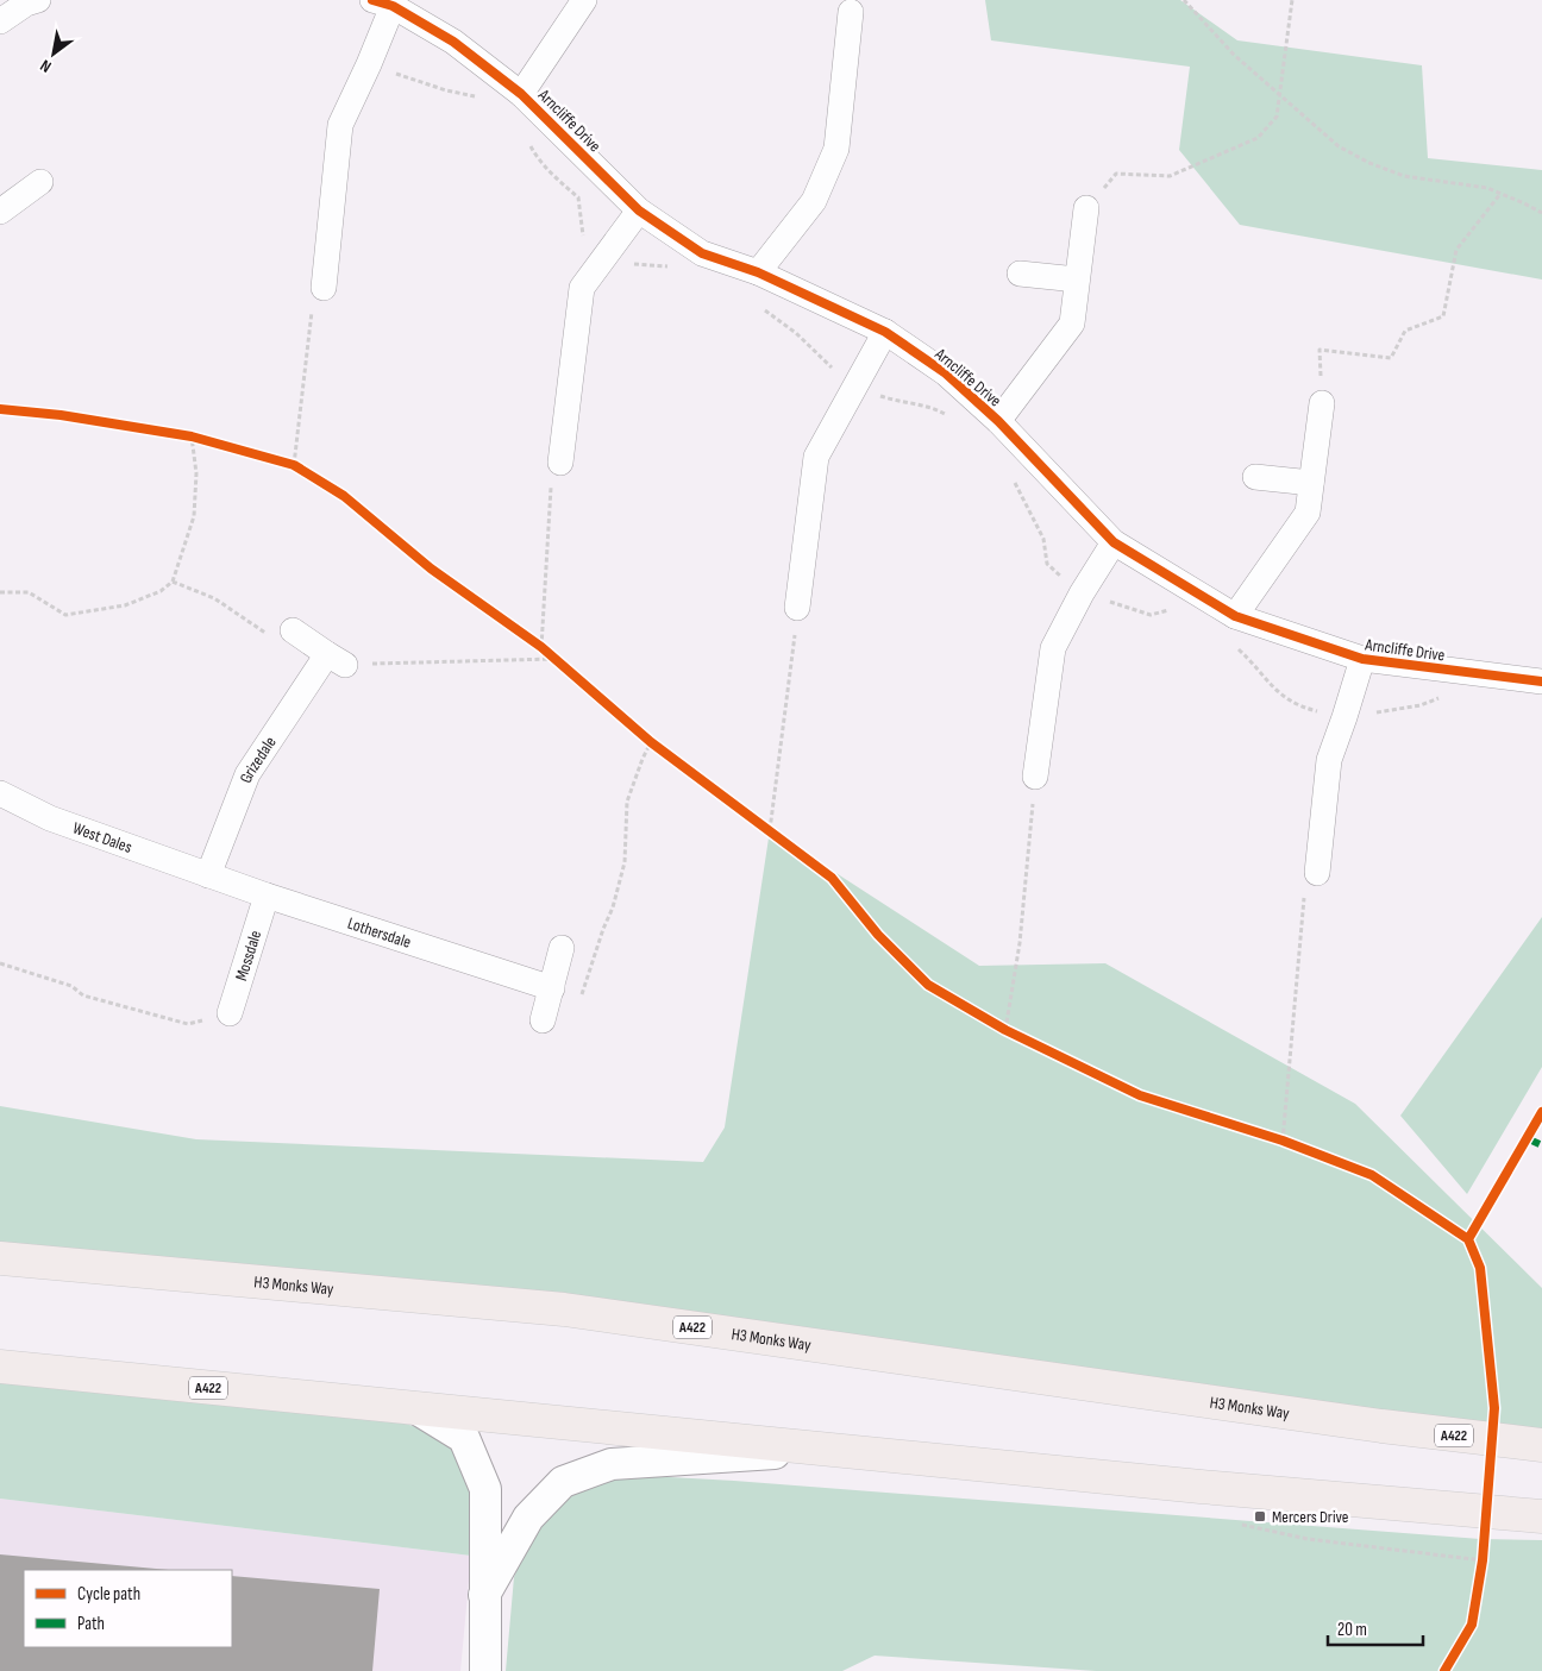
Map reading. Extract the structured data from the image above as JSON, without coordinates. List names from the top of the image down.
{
  "streets": {
    "main road": ["H3 Monks Way", "A422"],
    "street": [
      "Arncliffe Drive",
      "Grizedale",
      "West Dales",
      "Lothersdale",
      "Mossdale"
    ]
  },
  "crossings": [
    ["Grizedale", "West Dales"],
    ["Grizedale", "Lothersdale"],
    ["West Dales", "Lothersdale"],
    ["Lothersdale", "Mossdale"]
  ],
  "places": {
    "transit": ["Mercers Drive"]
  },
  "legend": ["Cycle path", "Path"],
  "scale_bar": "20 m",
  "north": "bottom left"
}
